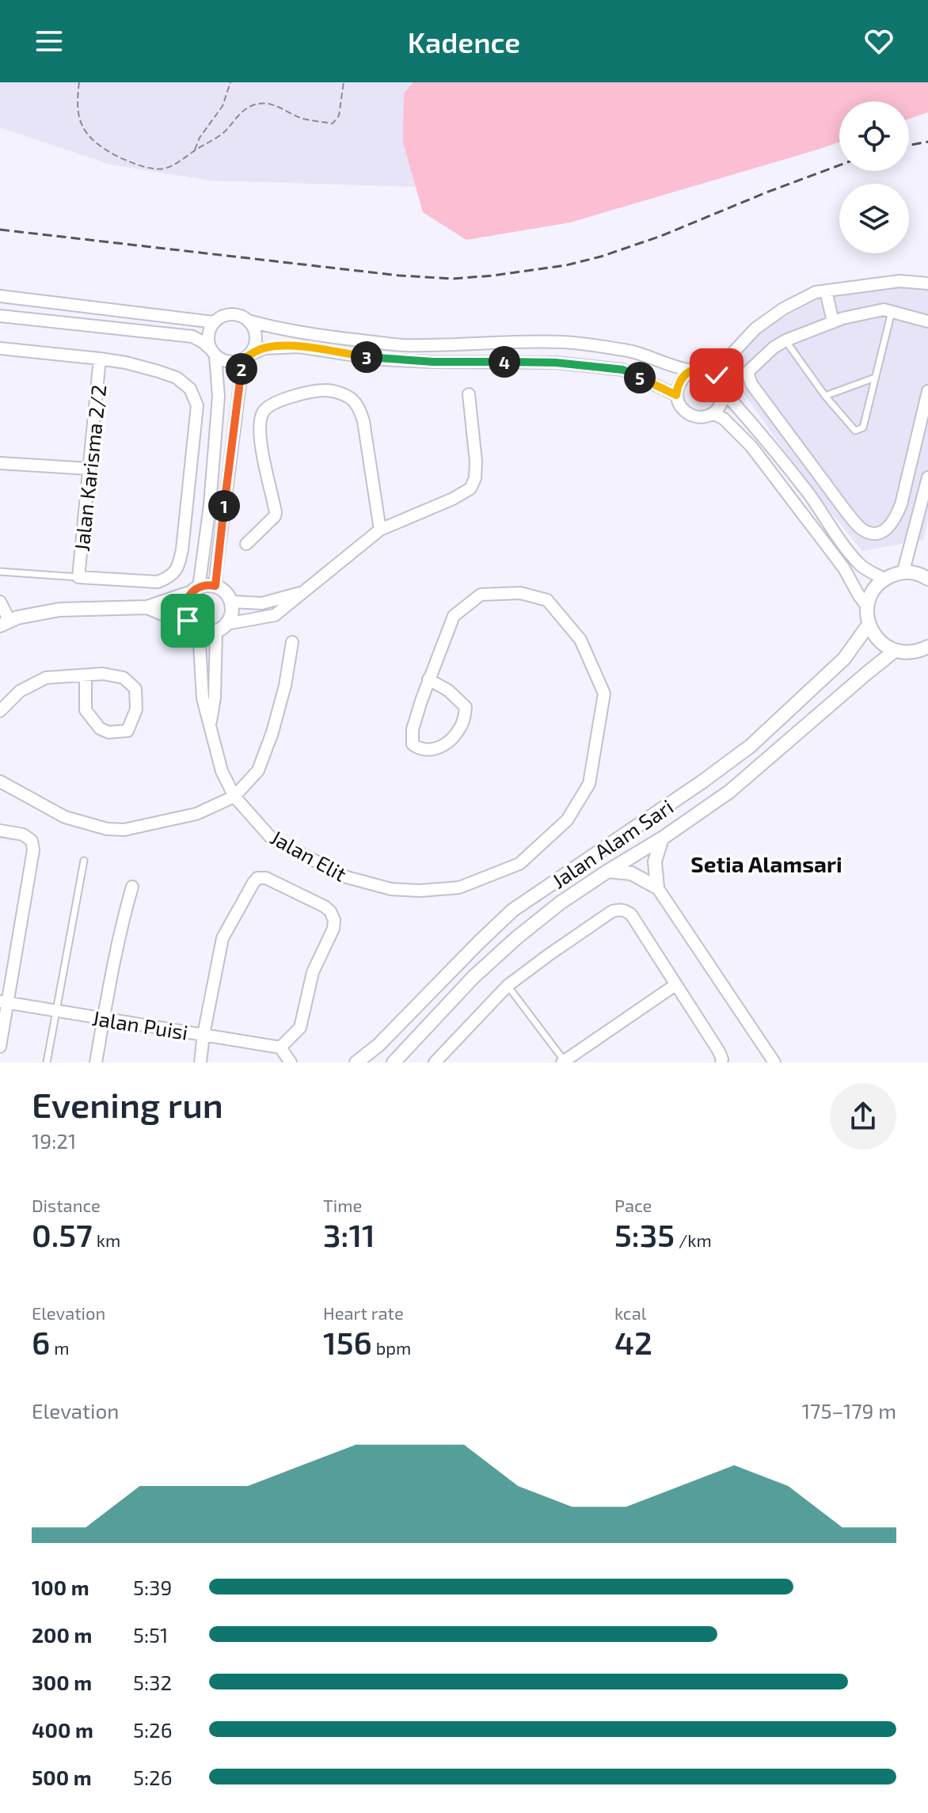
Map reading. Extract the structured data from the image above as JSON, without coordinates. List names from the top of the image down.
{
  "streets": {
    "street": [
      "Jalan Karisma 2/2",
      "Jalan Alam Sari",
      "Jalan Elit",
      "Jalan Puisi"
    ]
  },
  "districts": ["Setia Alamsari"],
  "page": {
    "header": "Kadence",
    "pins": [
      "3",
      "4",
      "2",
      "5",
      "1"
    ],
    "heading": ["Evening run", "19:21"],
    "stats": [
      ["Distance", "0.57 km"],
      ["Time", "3:11"],
      ["Pace", "5:35 /km"],
      ["Elevation", "6 m"],
      ["Heart rate", "156 bpm"],
      ["kcal", "42"]
    ],
    "chart": ["Elevation", "175–179 m"],
    "list": [
      {
        "name": "100 m",
        "note": "5:39"
      },
      {
        "name": "200 m",
        "note": "5:51"
      },
      {
        "name": "300 m",
        "note": "5:32"
      },
      {
        "name": "400 m",
        "note": "5:26"
      },
      {
        "name": "500 m",
        "note": "5:26"
      }
    ]
  }
}
